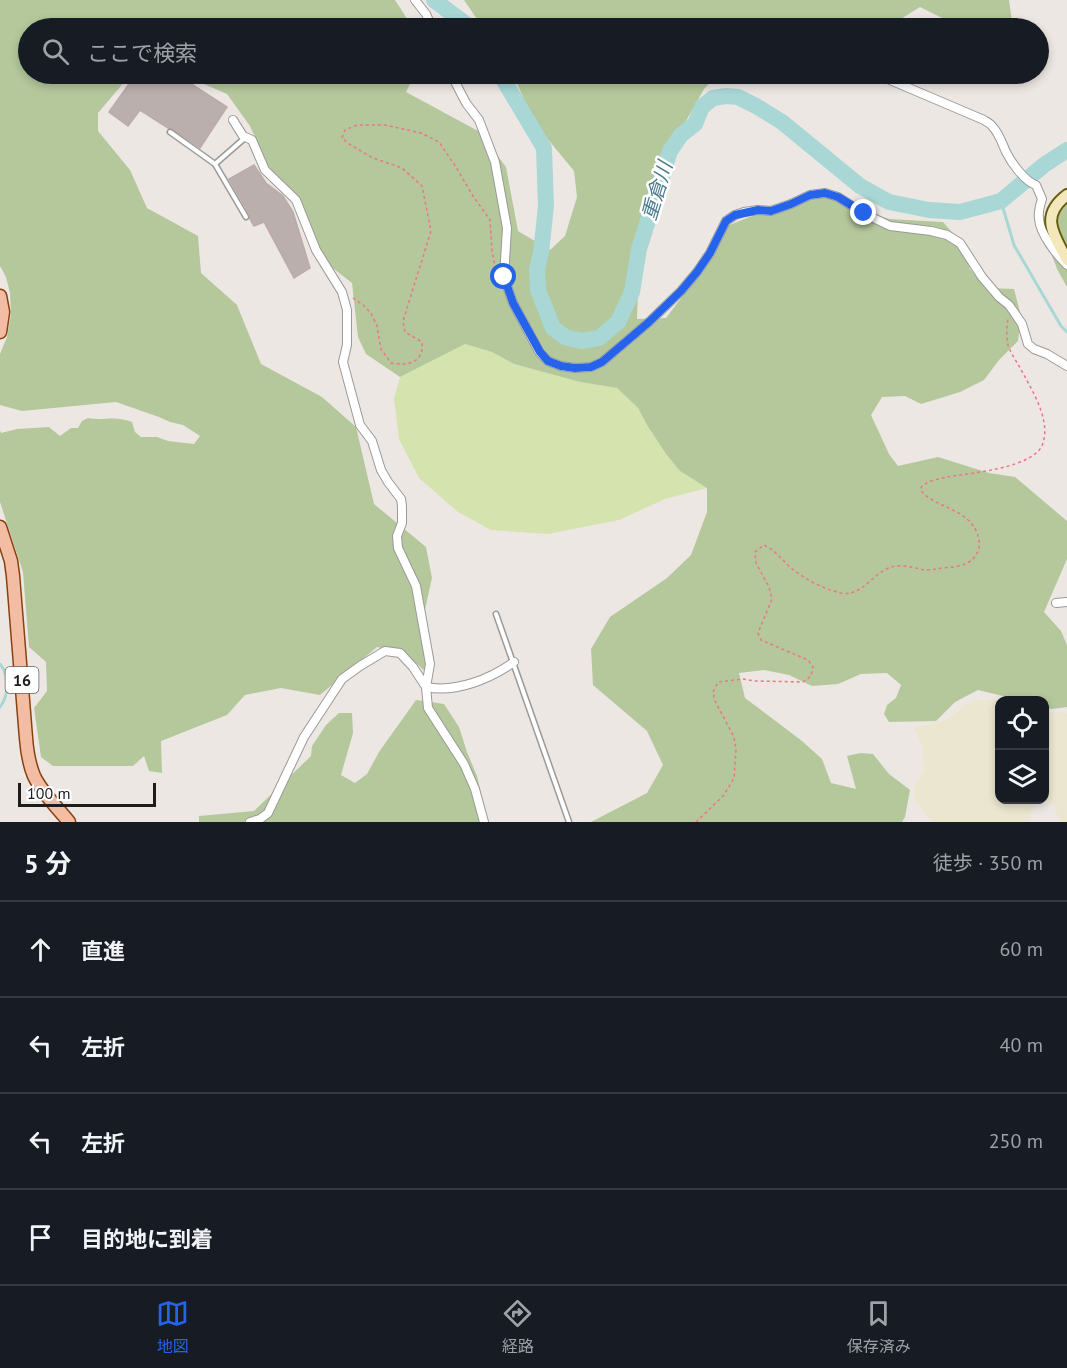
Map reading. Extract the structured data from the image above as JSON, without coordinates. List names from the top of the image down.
{
  "streets": {
    "main road": ["16"]
  },
  "water": ["重倉川"],
  "scale_bar": "100 m",
  "page": {
    "search": "ここで検索",
    "scale": "100 m",
    "heading": ["5 分", "徒歩 · 350 m"],
    "list": [
      ["直進", "60 m"],
      ["左折", "40 m"],
      ["左折", "250 m"],
      "目的地に到着"
    ],
    "nav": ["地図", "経路", "保存済み"]
  }
}
